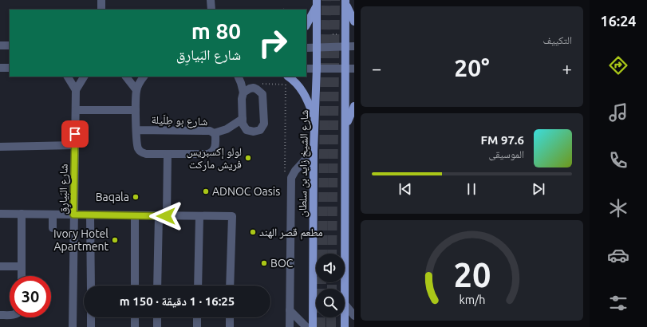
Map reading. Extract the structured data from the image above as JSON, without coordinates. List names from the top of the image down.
{
  "streets": {
    "main road": ["شارع الشيخ زايد بن سلطان"],
    "street": ["شارع بو طِلَيلة", "شارع البَيارِق"]
  },
  "places": [
    "لولو إكسبريس فريش ماركت",
    "ADNOC Oasis",
    "Baqala",
    "مطعم قصر الهند",
    "Ivory Hotel Apartment",
    "BOC"
  ],
  "page": {
    "tabs": "16:24",
    "tile": "التكييف",
    "turn": ["80 m", "شارع البَيارِق"],
    "heat": ["−", "20°", "+"],
    "song": ["97.6 FM", "الموسيقى"],
    "limit": "30",
    "trip": "16:25 · 1 دقيقة · 150 m",
    "gauge": ["20", "km/h"]
  }
}
